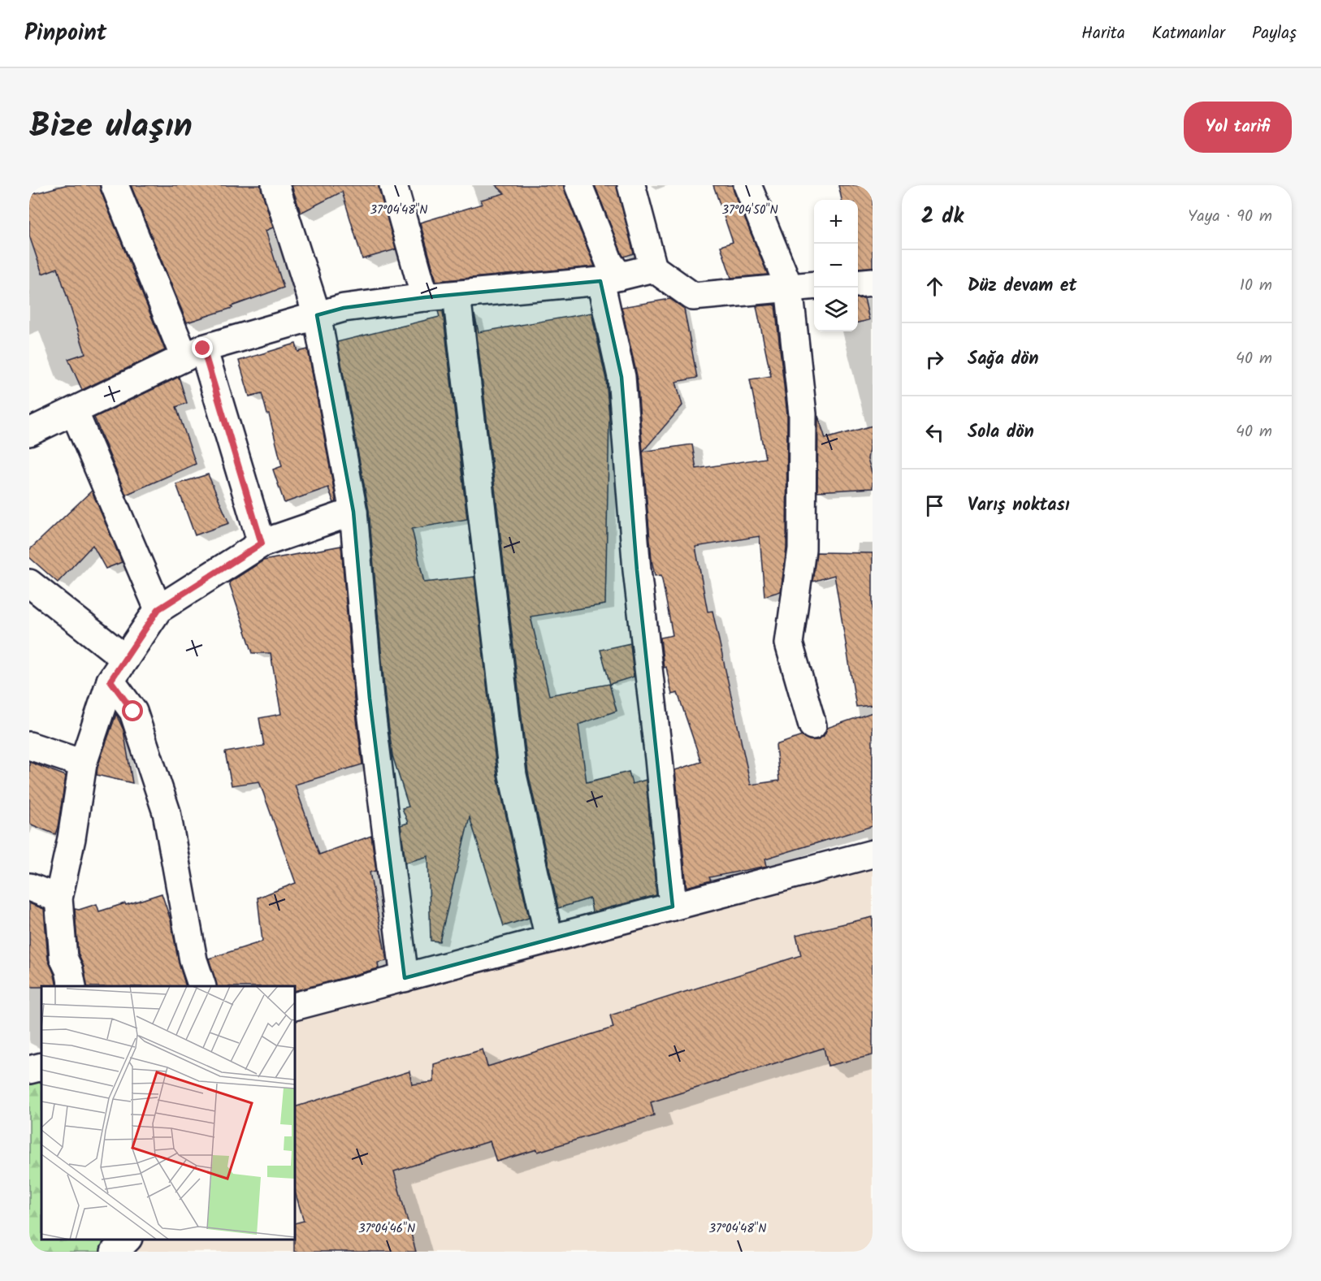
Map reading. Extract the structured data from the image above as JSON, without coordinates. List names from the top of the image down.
{
  "page": {
    "header": "Pinpoint",
    "nav": ["Harita", "Katmanlar", "Paylaş"],
    "title": "Bize ulaşın",
    "buttons": "Yol tarifi",
    "heading": ["2 dk", "Yaya · 90 m"],
    "map_buttons": ["+", "−"],
    "list": [
      ["Düz devam et", "10 m"],
      ["Sağa dön", "40 m"],
      ["Sola dön", "40 m"],
      "Varış noktası"
    ]
  },
  "coordinates": ["37°04'48\"N", "37°04'50\"N", "37°04'46\"N"]
}
